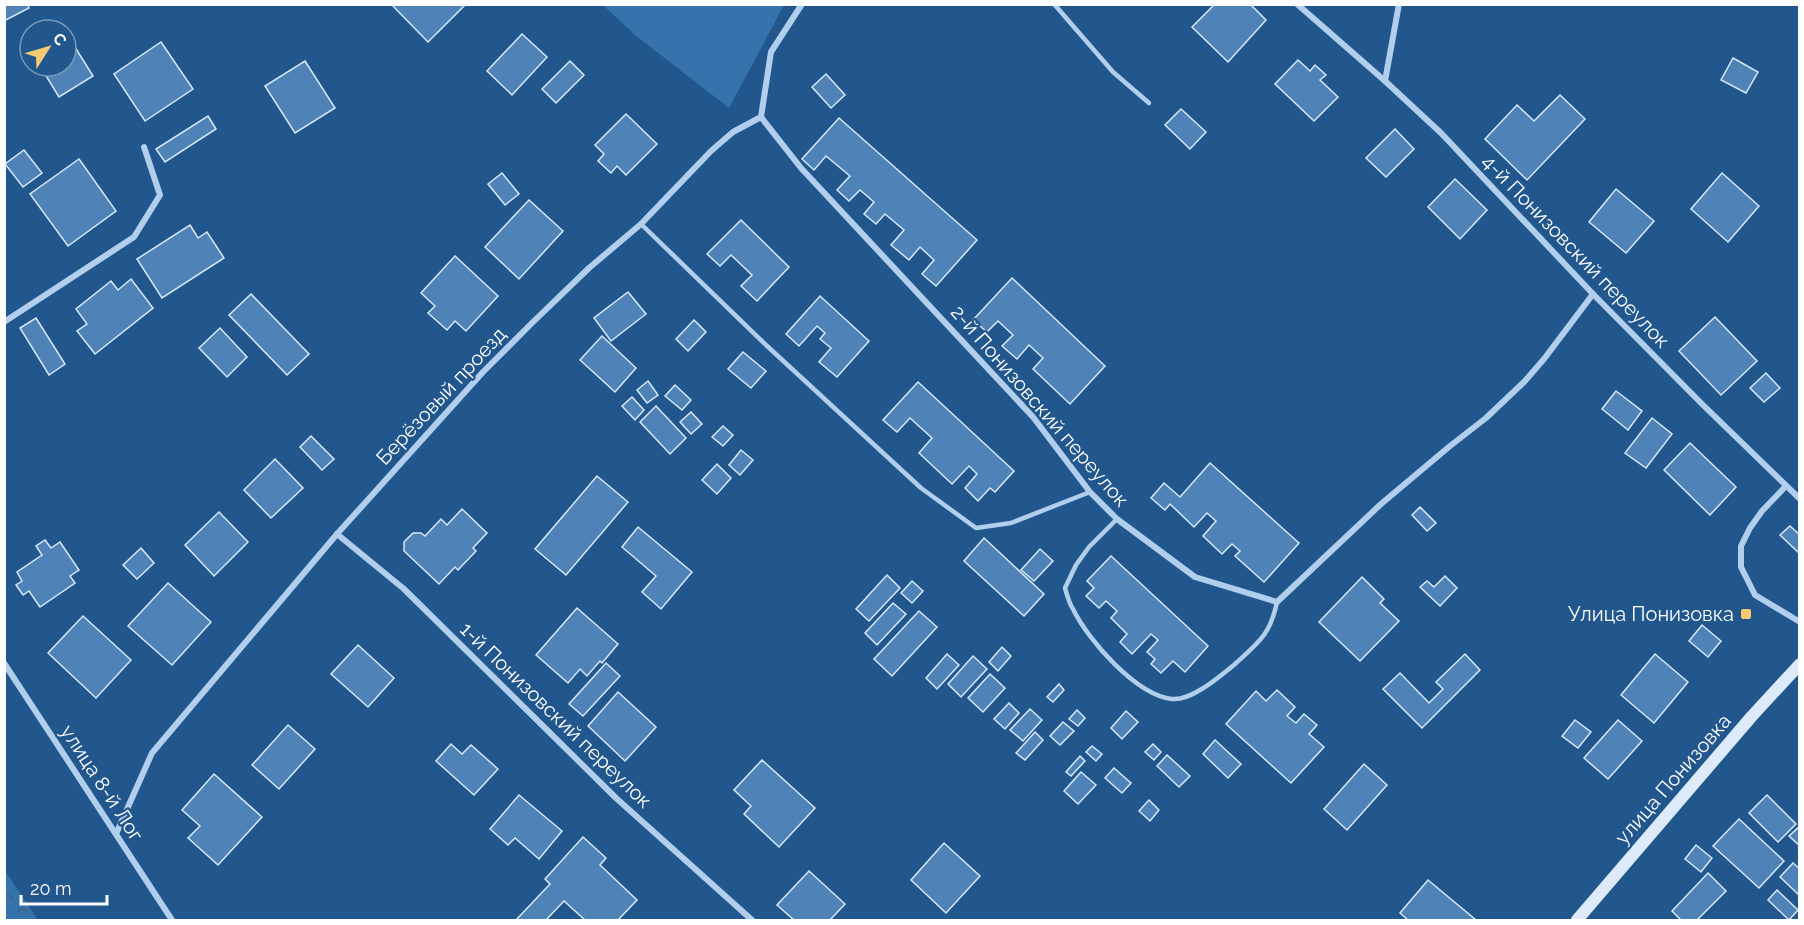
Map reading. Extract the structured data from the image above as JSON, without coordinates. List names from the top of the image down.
{
  "streets": {
    "main road": ["улица Понизовка"],
    "street": [
      "4-й Понизовский переулок",
      "Берёзовый проезд",
      "2-й Понизовский переулок",
      "1-й Понизовский переулок",
      "улица 8-й Лог"
    ]
  },
  "crossings": [
    ["Берёзовый проезд", "2-й Понизовский переулок"],
    ["Берёзовый проезд", "1-й Понизовский переулок"],
    ["Берёзовый проезд", "улица 8-й Лог"]
  ],
  "places": {
    "transit": ["Улица Понизовка"]
  },
  "scale_bar": "20 m",
  "north": "top right"
}
